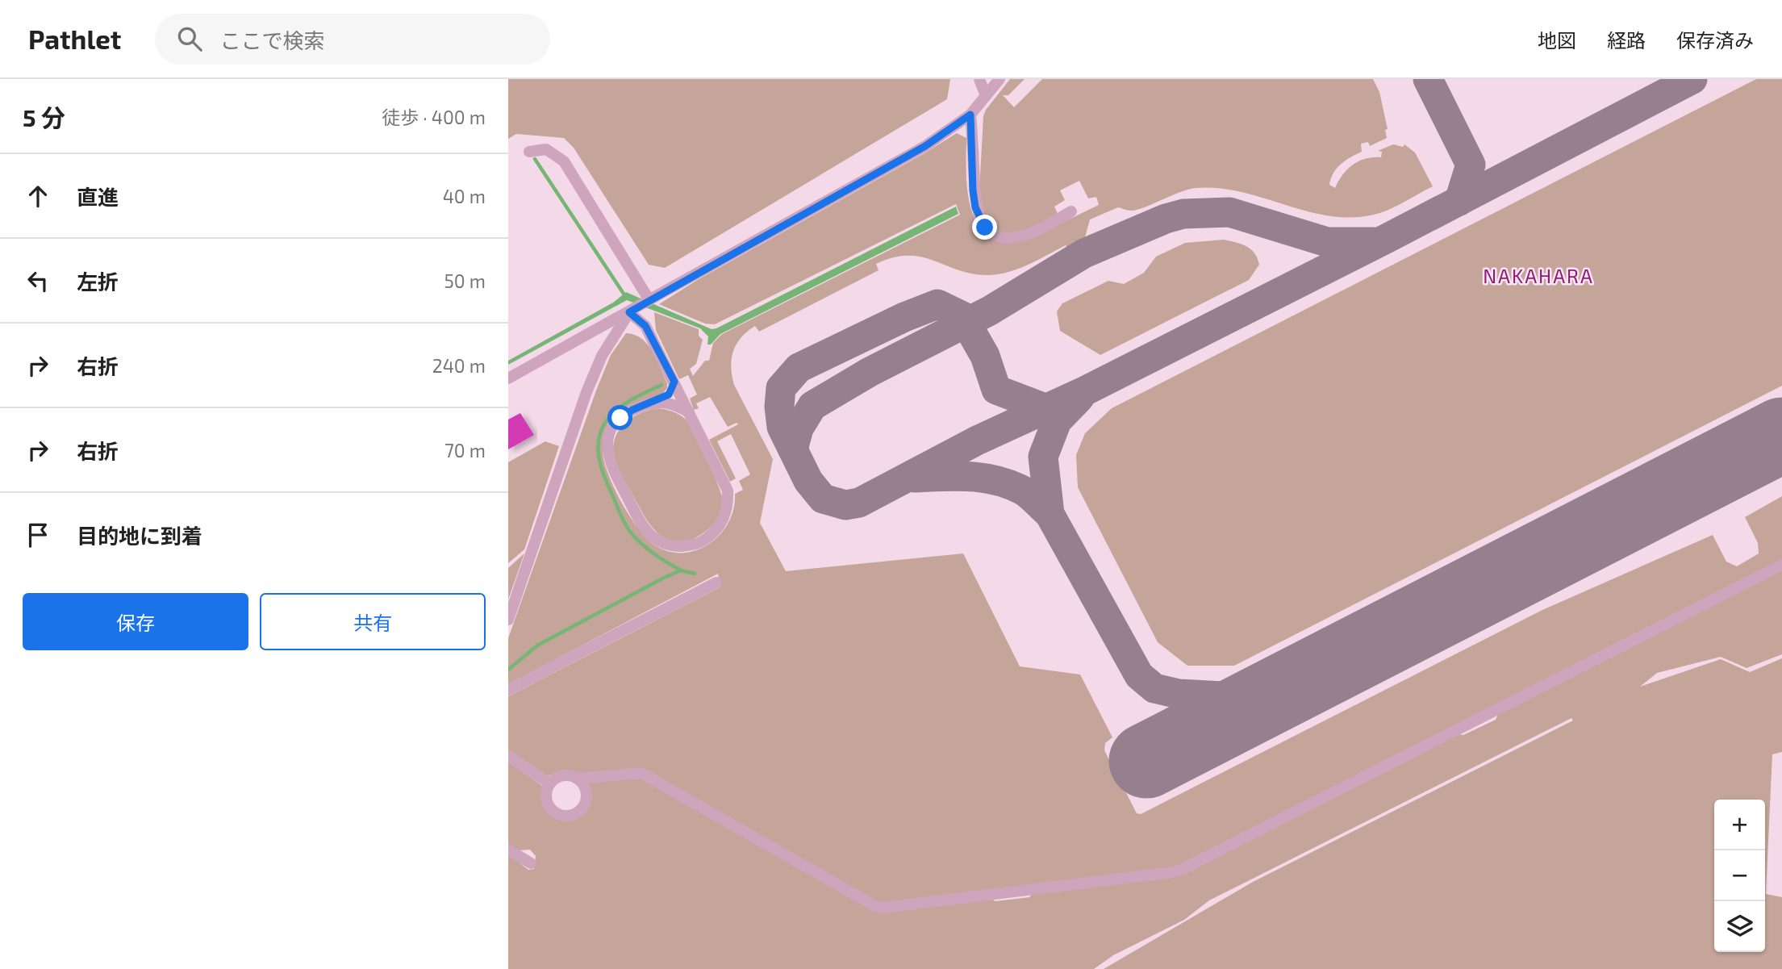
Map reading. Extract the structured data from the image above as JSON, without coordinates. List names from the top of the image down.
{
  "districts": ["NAKAHARA"],
  "page": {
    "header": "Pathlet",
    "search": "ここで検索",
    "nav": ["地図", "経路", "保存済み"],
    "heading": ["5 分", "徒歩 · 400 m"],
    "list": [
      ["直進", "40 m"],
      ["左折", "50 m"],
      ["右折", "240 m"],
      ["右折", "70 m"],
      "目的地に到着"
    ],
    "buttons": ["保存", "共有"],
    "map_buttons": ["+", "−"]
  }
}
